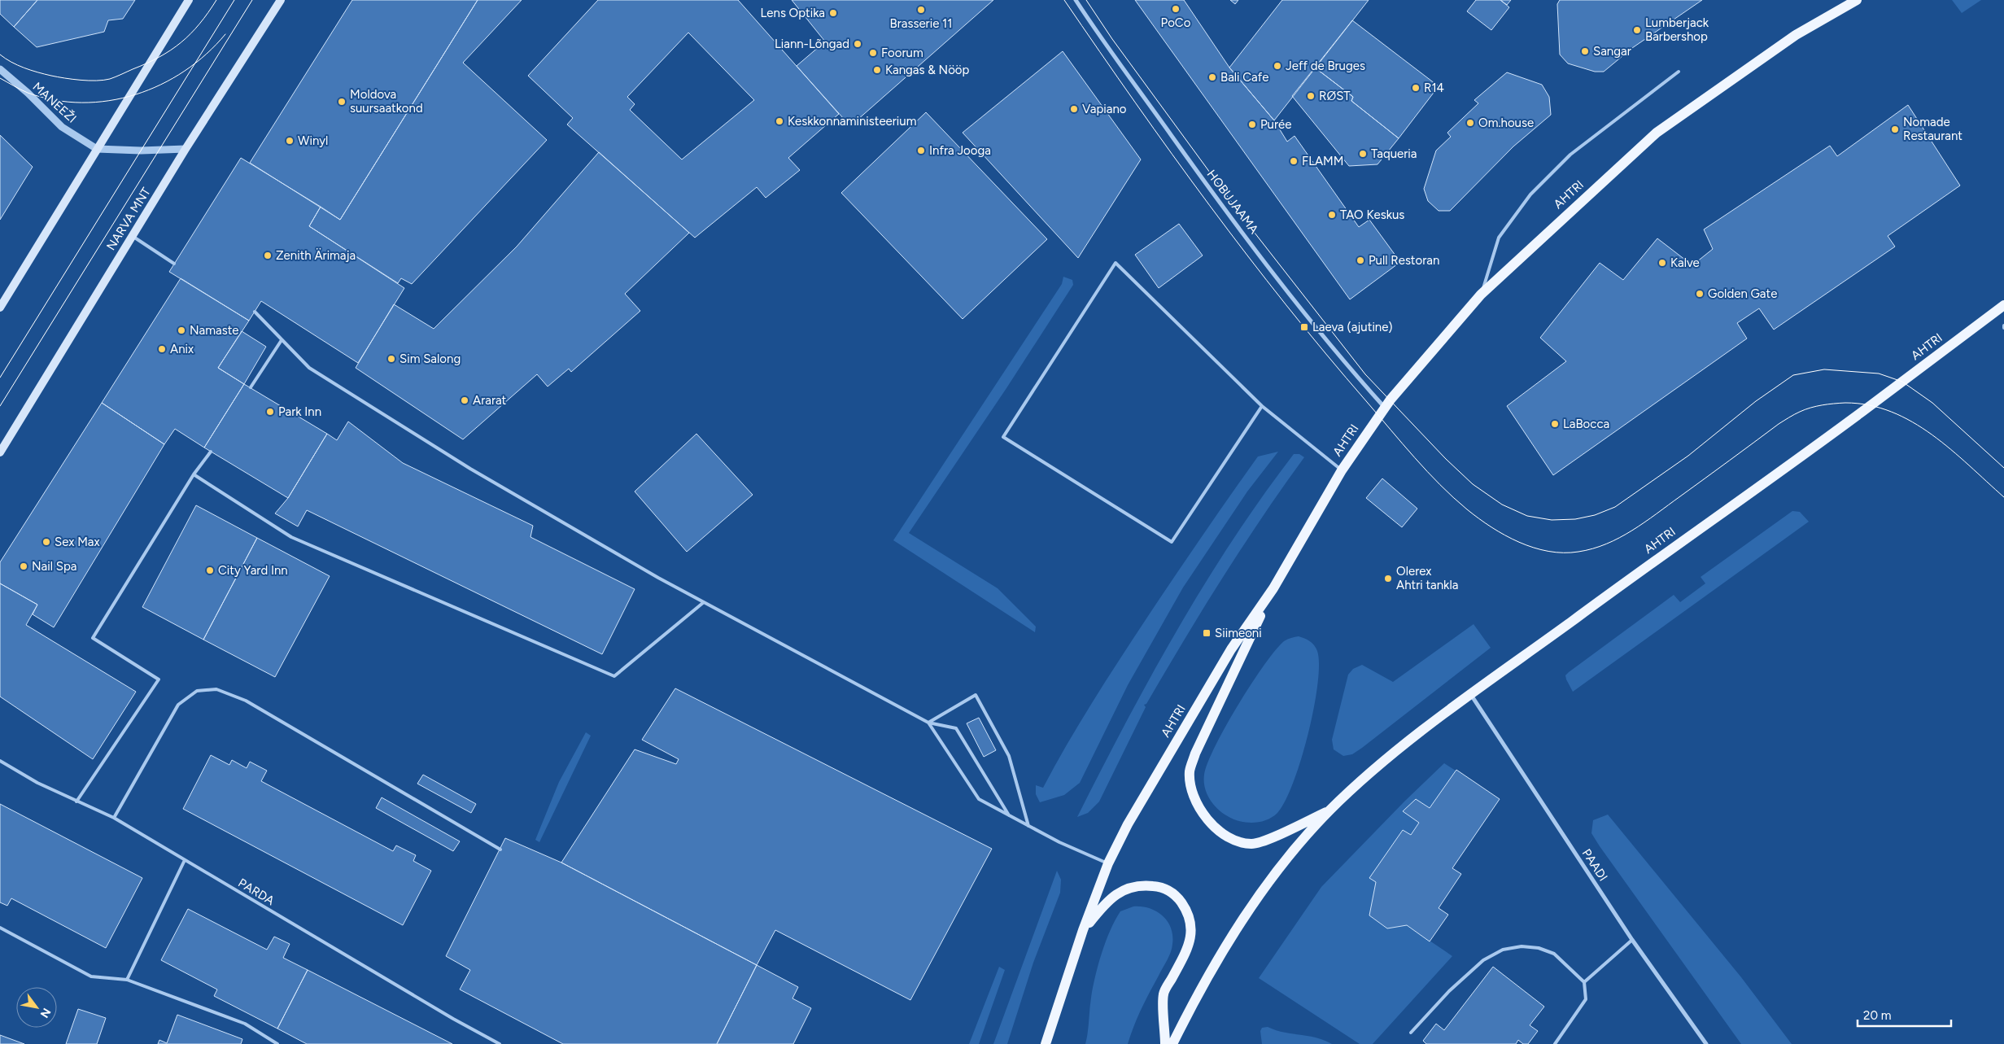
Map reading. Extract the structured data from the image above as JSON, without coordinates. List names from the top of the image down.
{
  "streets": {
    "main road": ["AHTRI", "NARVA MNT"],
    "street": ["MANEEŽI", "HOBUJAAMA", "PAADI"],
    "lane": ["PARDA"]
  },
  "crossings": [
    ["AHTRI", "HOBUJAAMA"],
    ["AHTRI", "PAADI"]
  ],
  "places": {
    "other": [
      "PoCo",
      "Brasserie 11",
      "Lens Optika",
      "Lumberjack Barbershop",
      "Liann-Lõngad",
      "Sangar",
      "Foorum",
      "Jeff de Bruges",
      "Kangas & Nööp",
      "Bali Cafe",
      "R14",
      "RØST",
      "Moldova suursaatkond",
      "Vapiano",
      "Keskkonnaministeerium",
      "Om.house",
      "Purée",
      "Nomade Restaurant",
      "Winyl",
      "Infra Jooga",
      "Taqueria",
      "FLAMM",
      "TAO Keskus",
      "Zenith Ärimaja",
      "Pull Restoran",
      "Kalve",
      "Golden Gate",
      "Namaste",
      "Anix",
      "Sim Salong",
      "Ararat",
      "Park Inn",
      "LaBocca",
      "Sex Max",
      "Nail Spa",
      "City Yard Inn",
      "Olerex Ahtri tankla"
    ],
    "transit": ["Laeva (ajutine)", "Siimeoni"]
  },
  "scale_bar": "20 m",
  "north": "bottom right"
}
